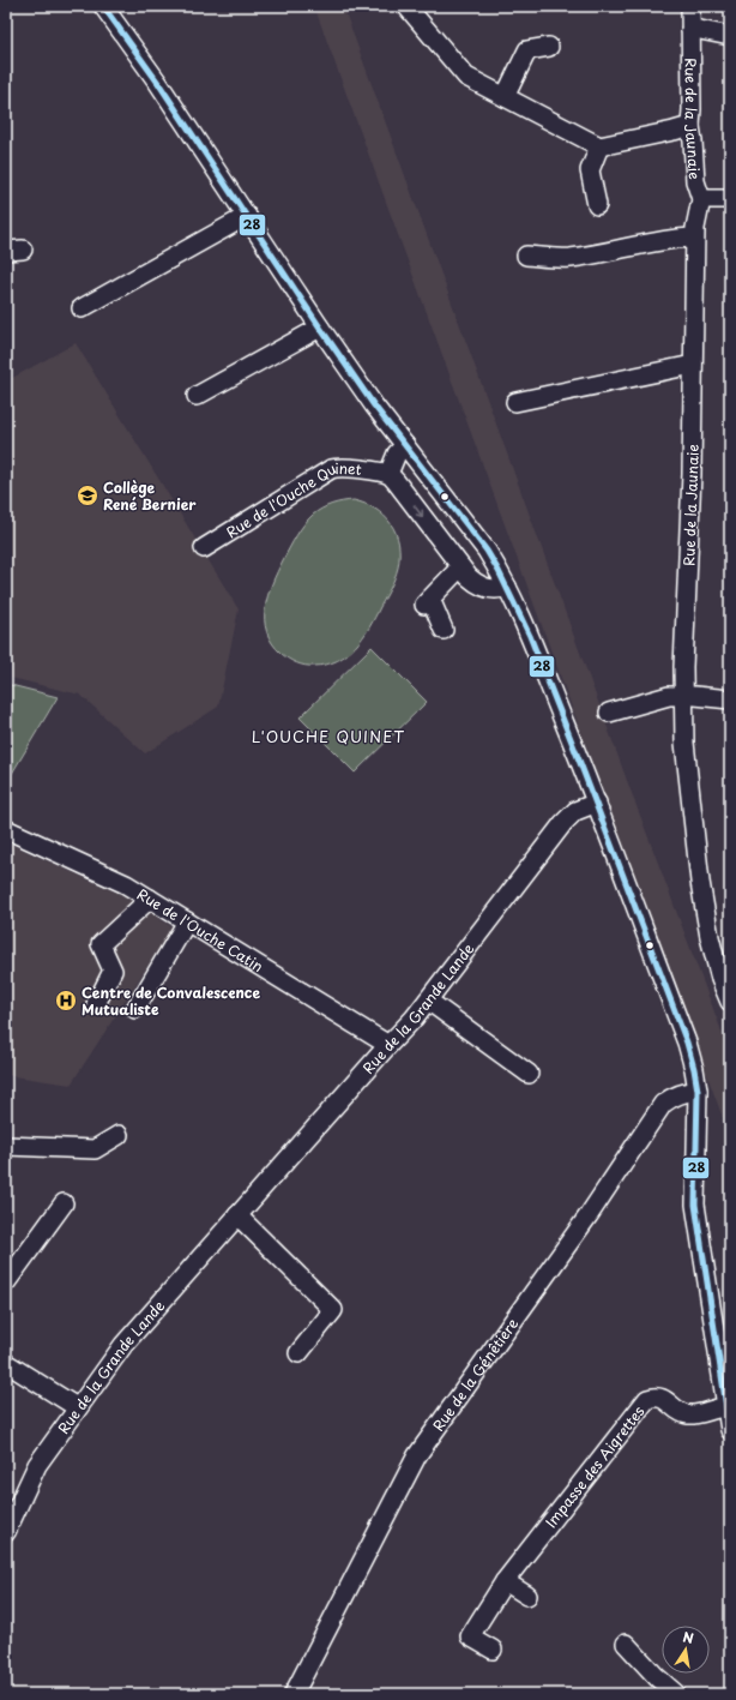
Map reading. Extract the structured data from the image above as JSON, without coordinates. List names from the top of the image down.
{
  "streets": {
    "street": [
      "Rue de la Jaunaie",
      "Rue de l'Ouche Quinet",
      "Rue de l'Ouche Catin",
      "Rue de la Grande Lande",
      "Rue de la Génêtière",
      "Impasse des Aigrettes"
    ]
  },
  "crossings": [
    ["Rue de l'Ouche Catin", "Rue de la Grande Lande"]
  ],
  "districts": ["L'OUCHE QUINET"],
  "places": {
    "school or university": ["Collège René Bernier"],
    "hospital": ["Centre de Convalescence Mutualiste"]
  },
  "lines": ["transit line 28"],
  "north": "top"
}
